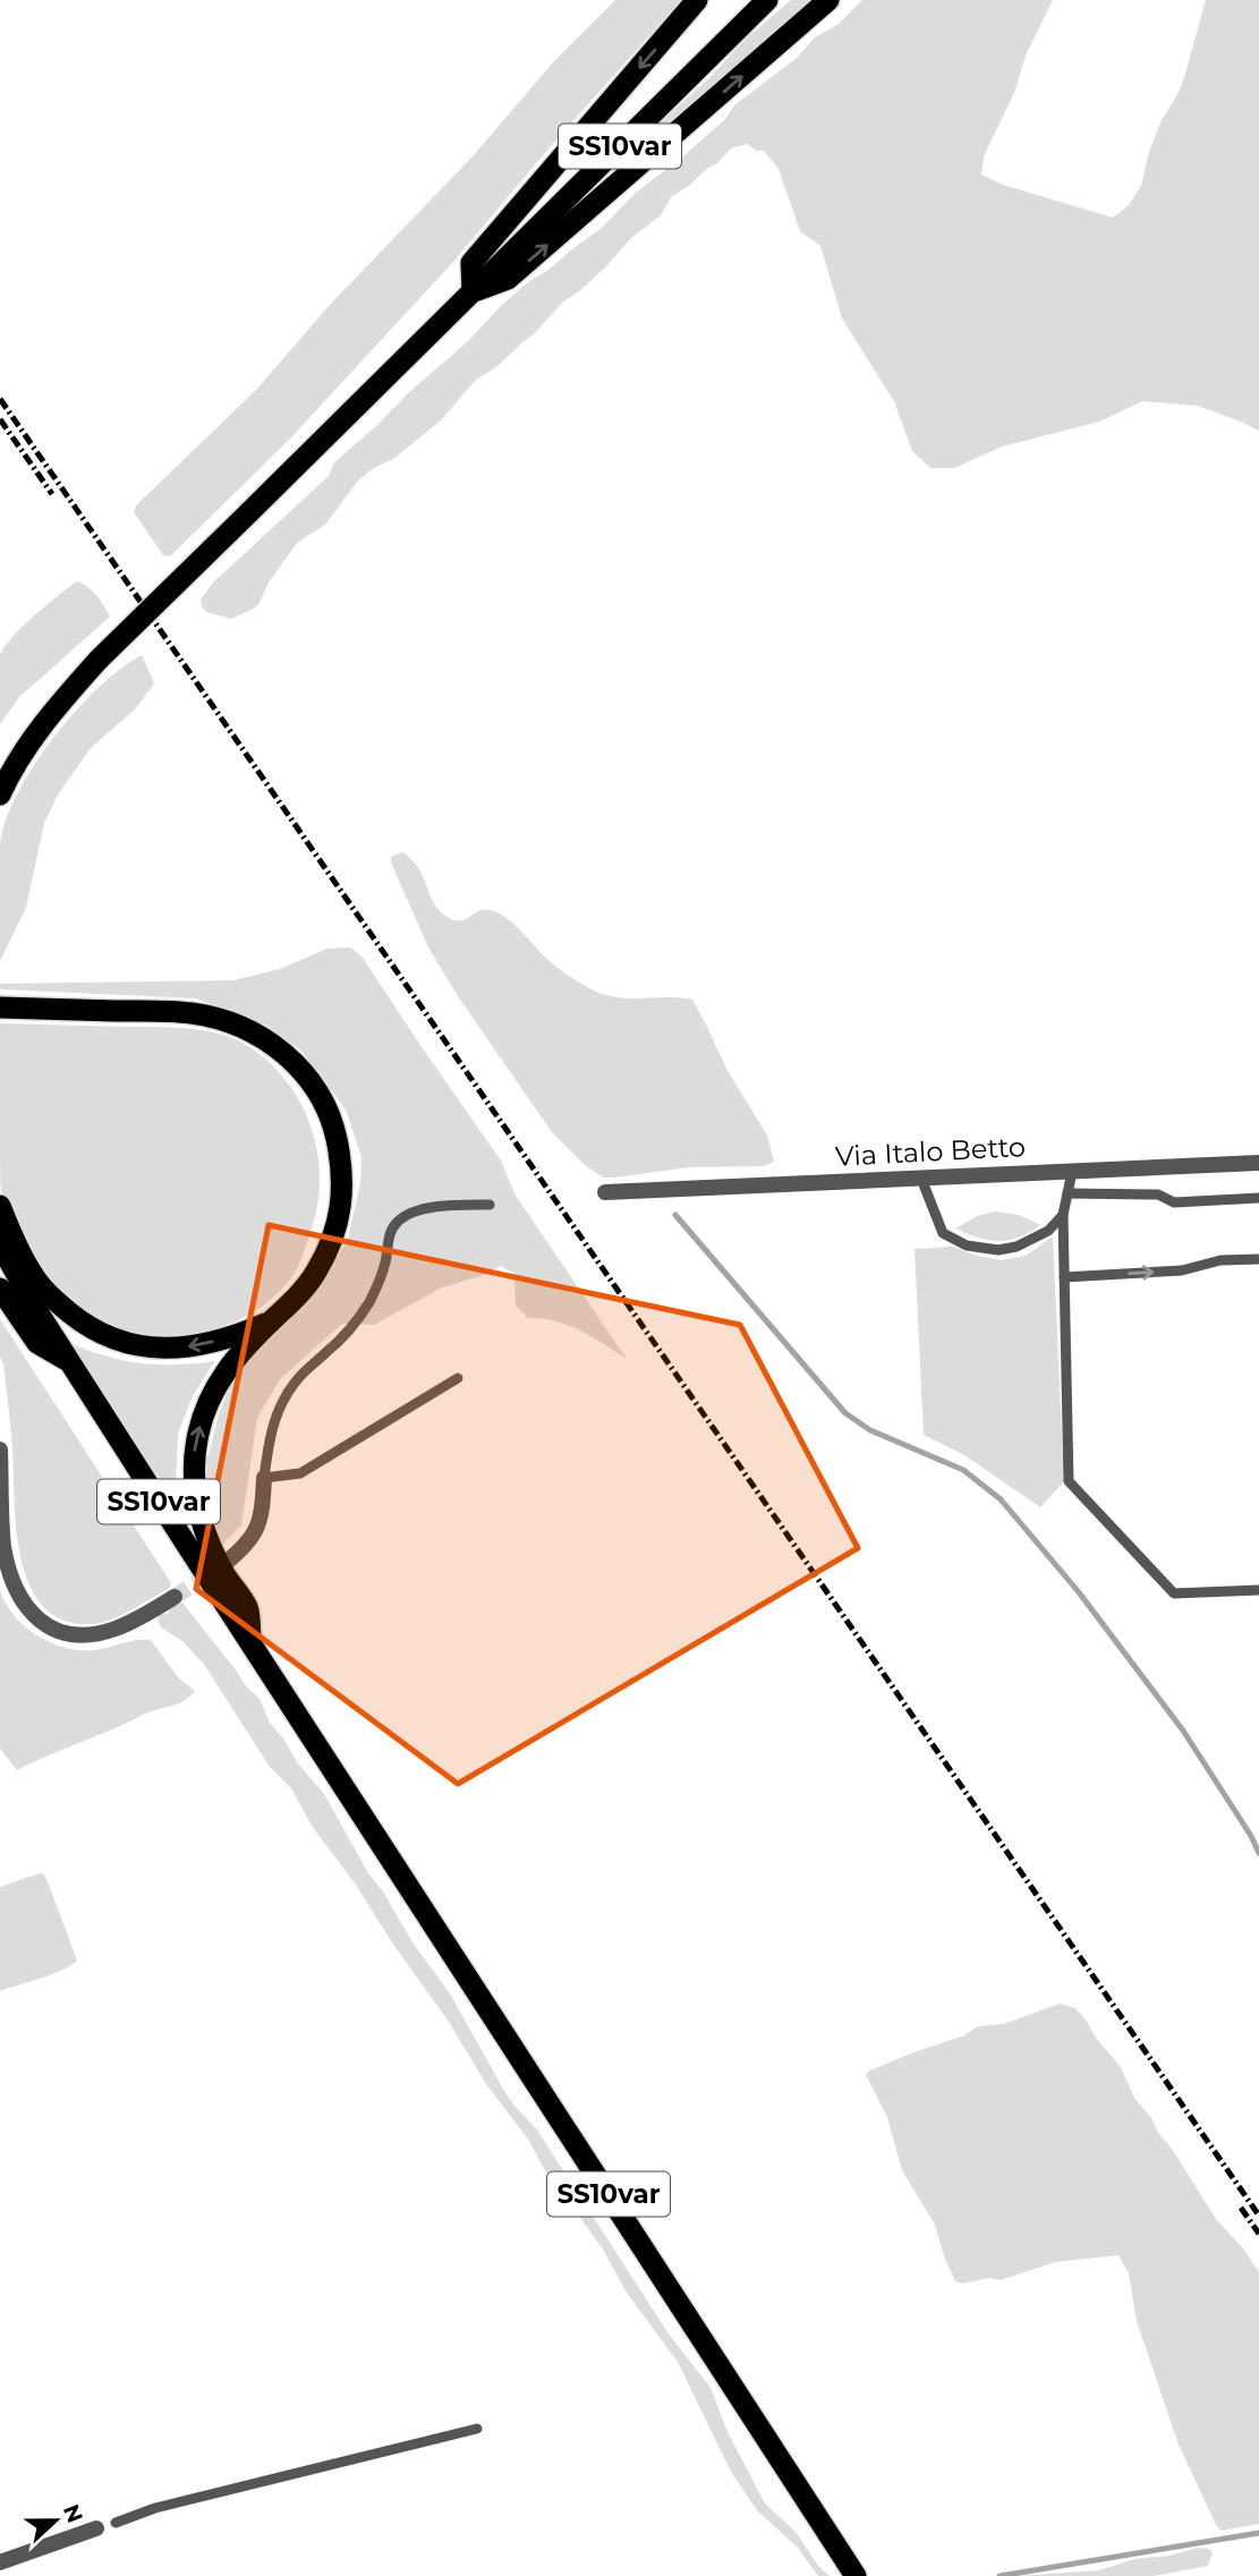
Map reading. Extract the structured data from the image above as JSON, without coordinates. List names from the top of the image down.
{
  "streets": {
    "highway": ["SS10var"],
    "street": ["Via Italo Betto"]
  },
  "north": "right"
}
